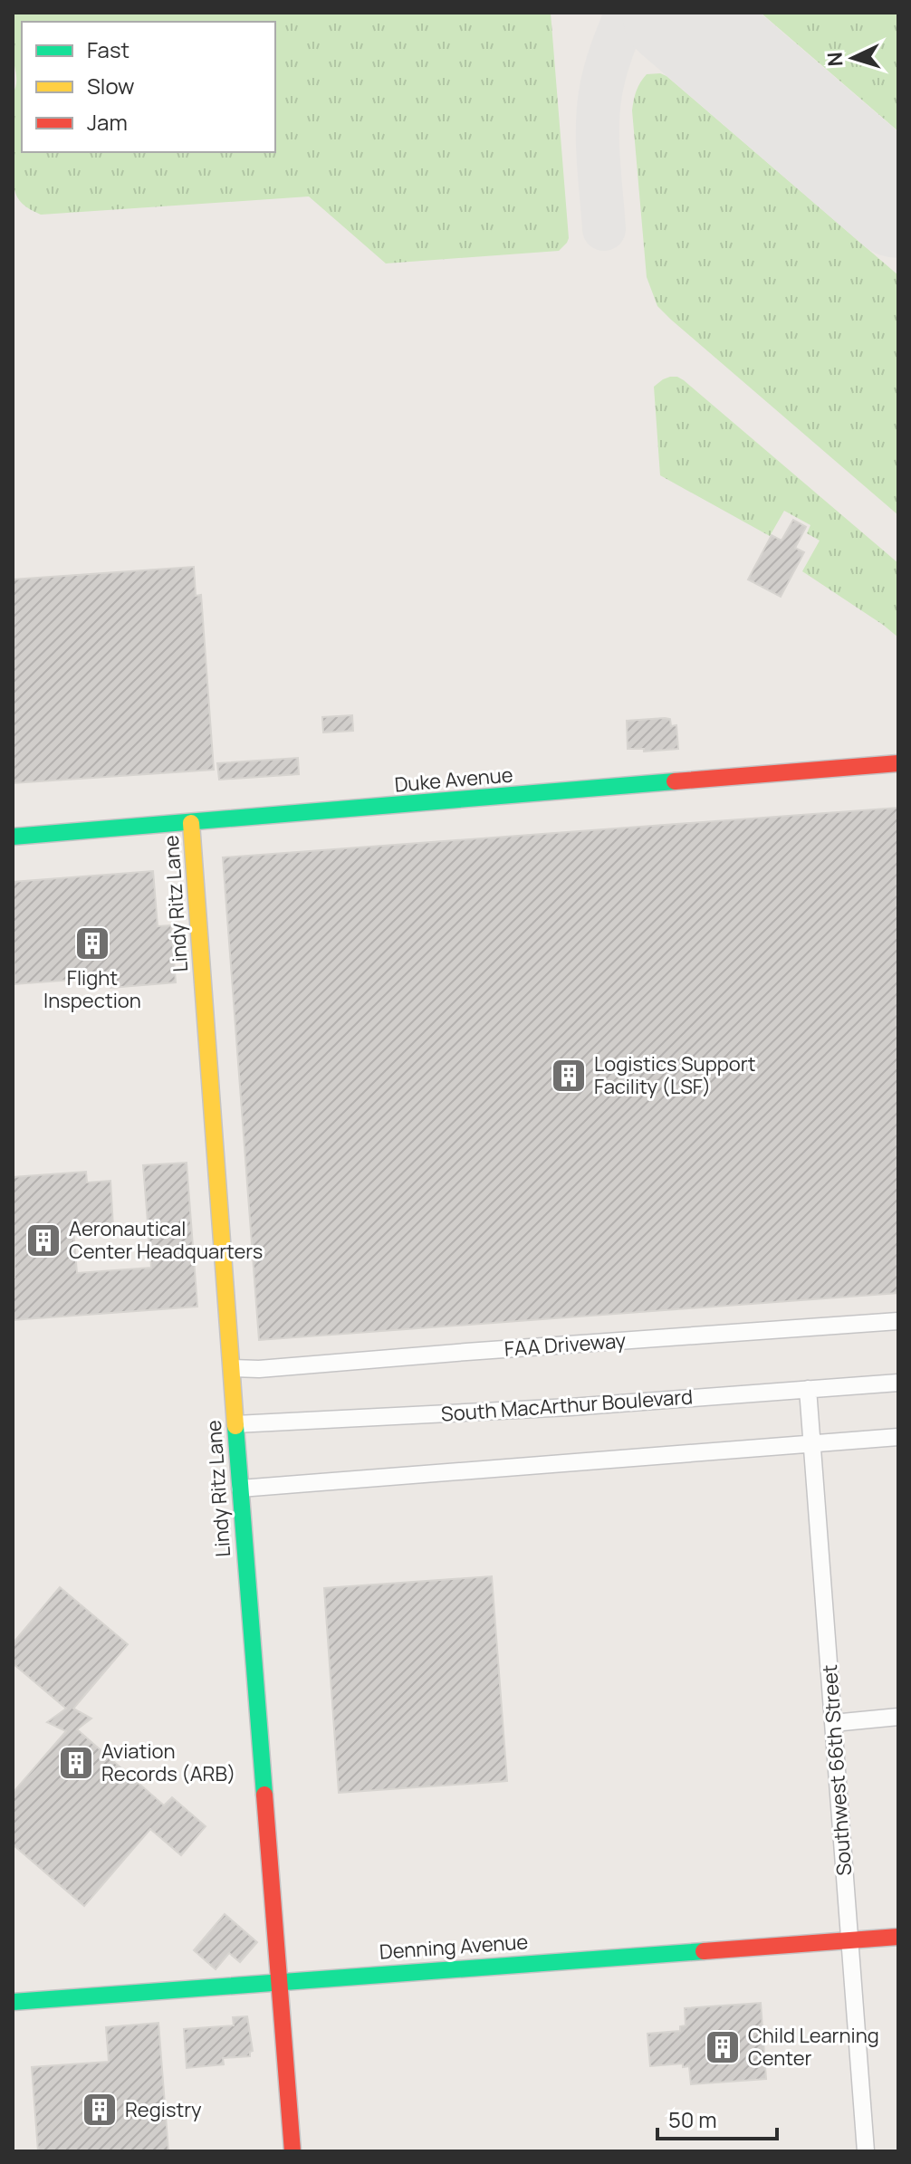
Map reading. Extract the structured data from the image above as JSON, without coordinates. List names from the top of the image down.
{
  "streets": {
    "street": [
      "Duke Avenue",
      "Lindy Ritz Lane",
      "FAA Driveway",
      "South MacArthur Boulevard",
      "Southwest 66th Street",
      "Denning Avenue"
    ]
  },
  "crossings": [
    ["Duke Avenue", "Lindy Ritz Lane"],
    ["Lindy Ritz Lane", "FAA Driveway"],
    ["Lindy Ritz Lane", "South MacArthur Boulevard"],
    ["Lindy Ritz Lane", "Denning Avenue"],
    ["South MacArthur Boulevard", "Southwest 66th Street"],
    ["Southwest 66th Street", "Denning Avenue"]
  ],
  "places": {
    "building": [
      "Flight Inspection",
      "Logistics Support Facility (LSF)",
      "Aeronautical Center Headquarters",
      "Aviation Records (ARB)",
      "Child Learning Center",
      "Registry"
    ]
  },
  "legend": ["Fast", "Slow", "Jam"],
  "scale_bar": "50 m",
  "north": "left"
}
